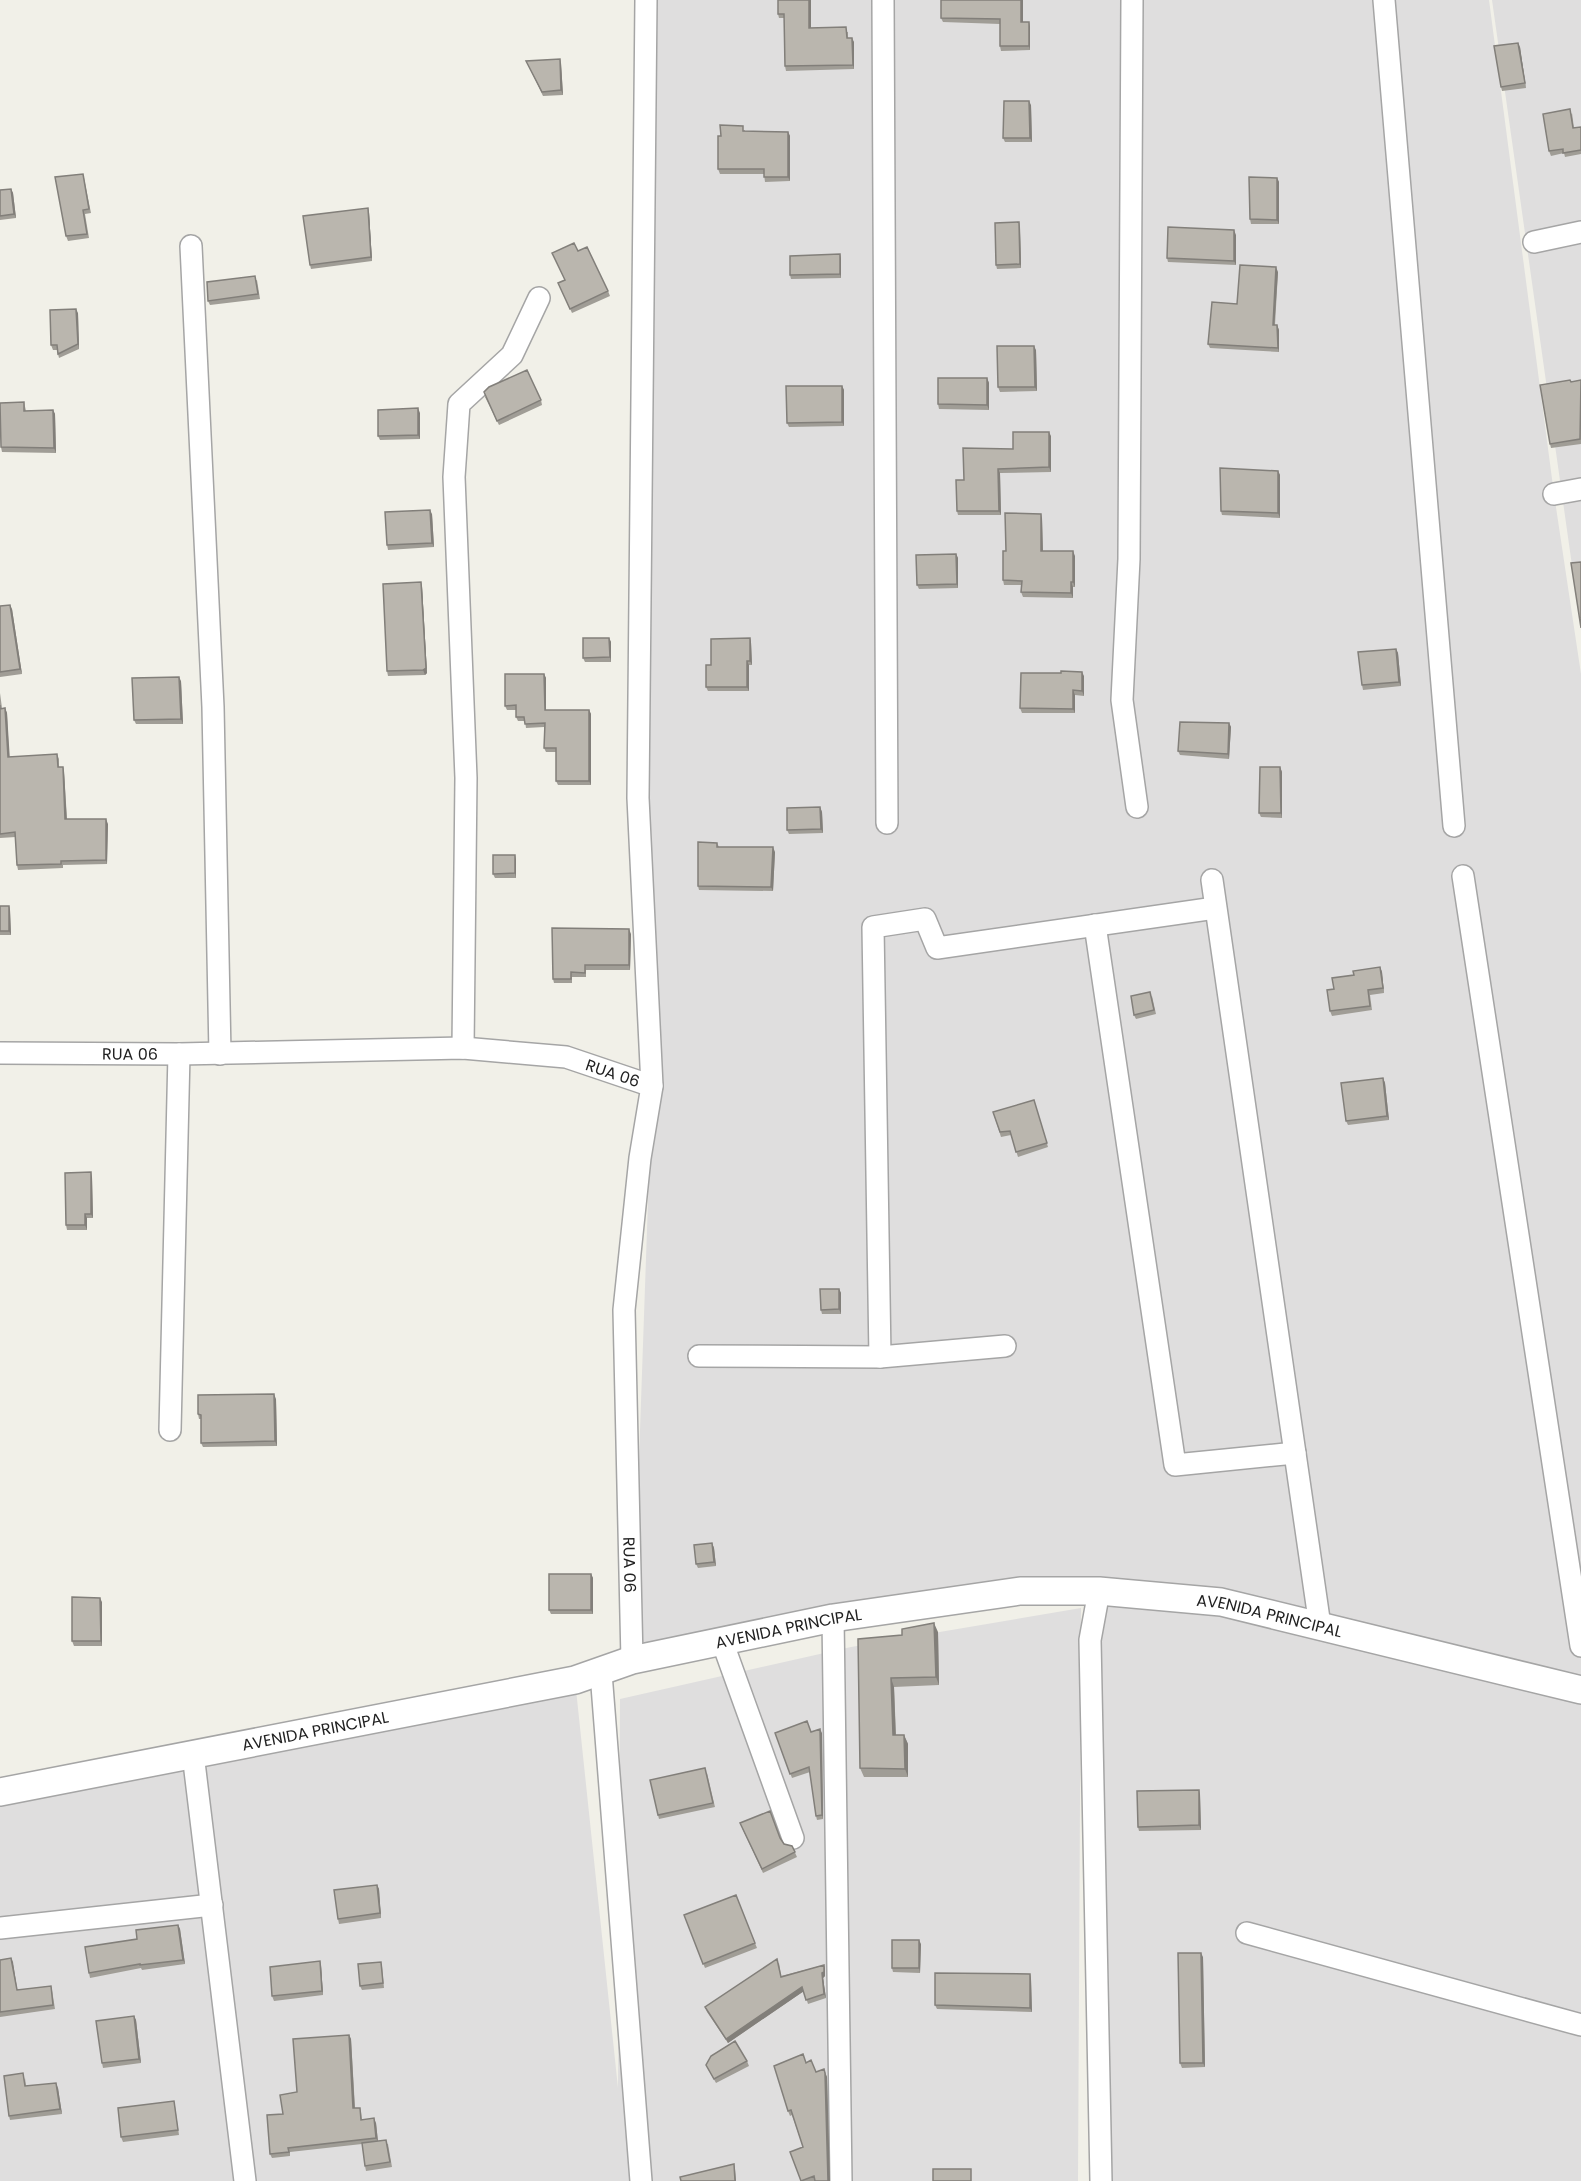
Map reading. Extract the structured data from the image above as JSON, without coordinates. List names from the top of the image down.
{
  "streets": {
    "street": ["RUA 06", "AVENIDA PRINCIPAL"]
  },
  "crossings": [
    ["RUA 06", "AVENIDA PRINCIPAL"]
  ]
}
